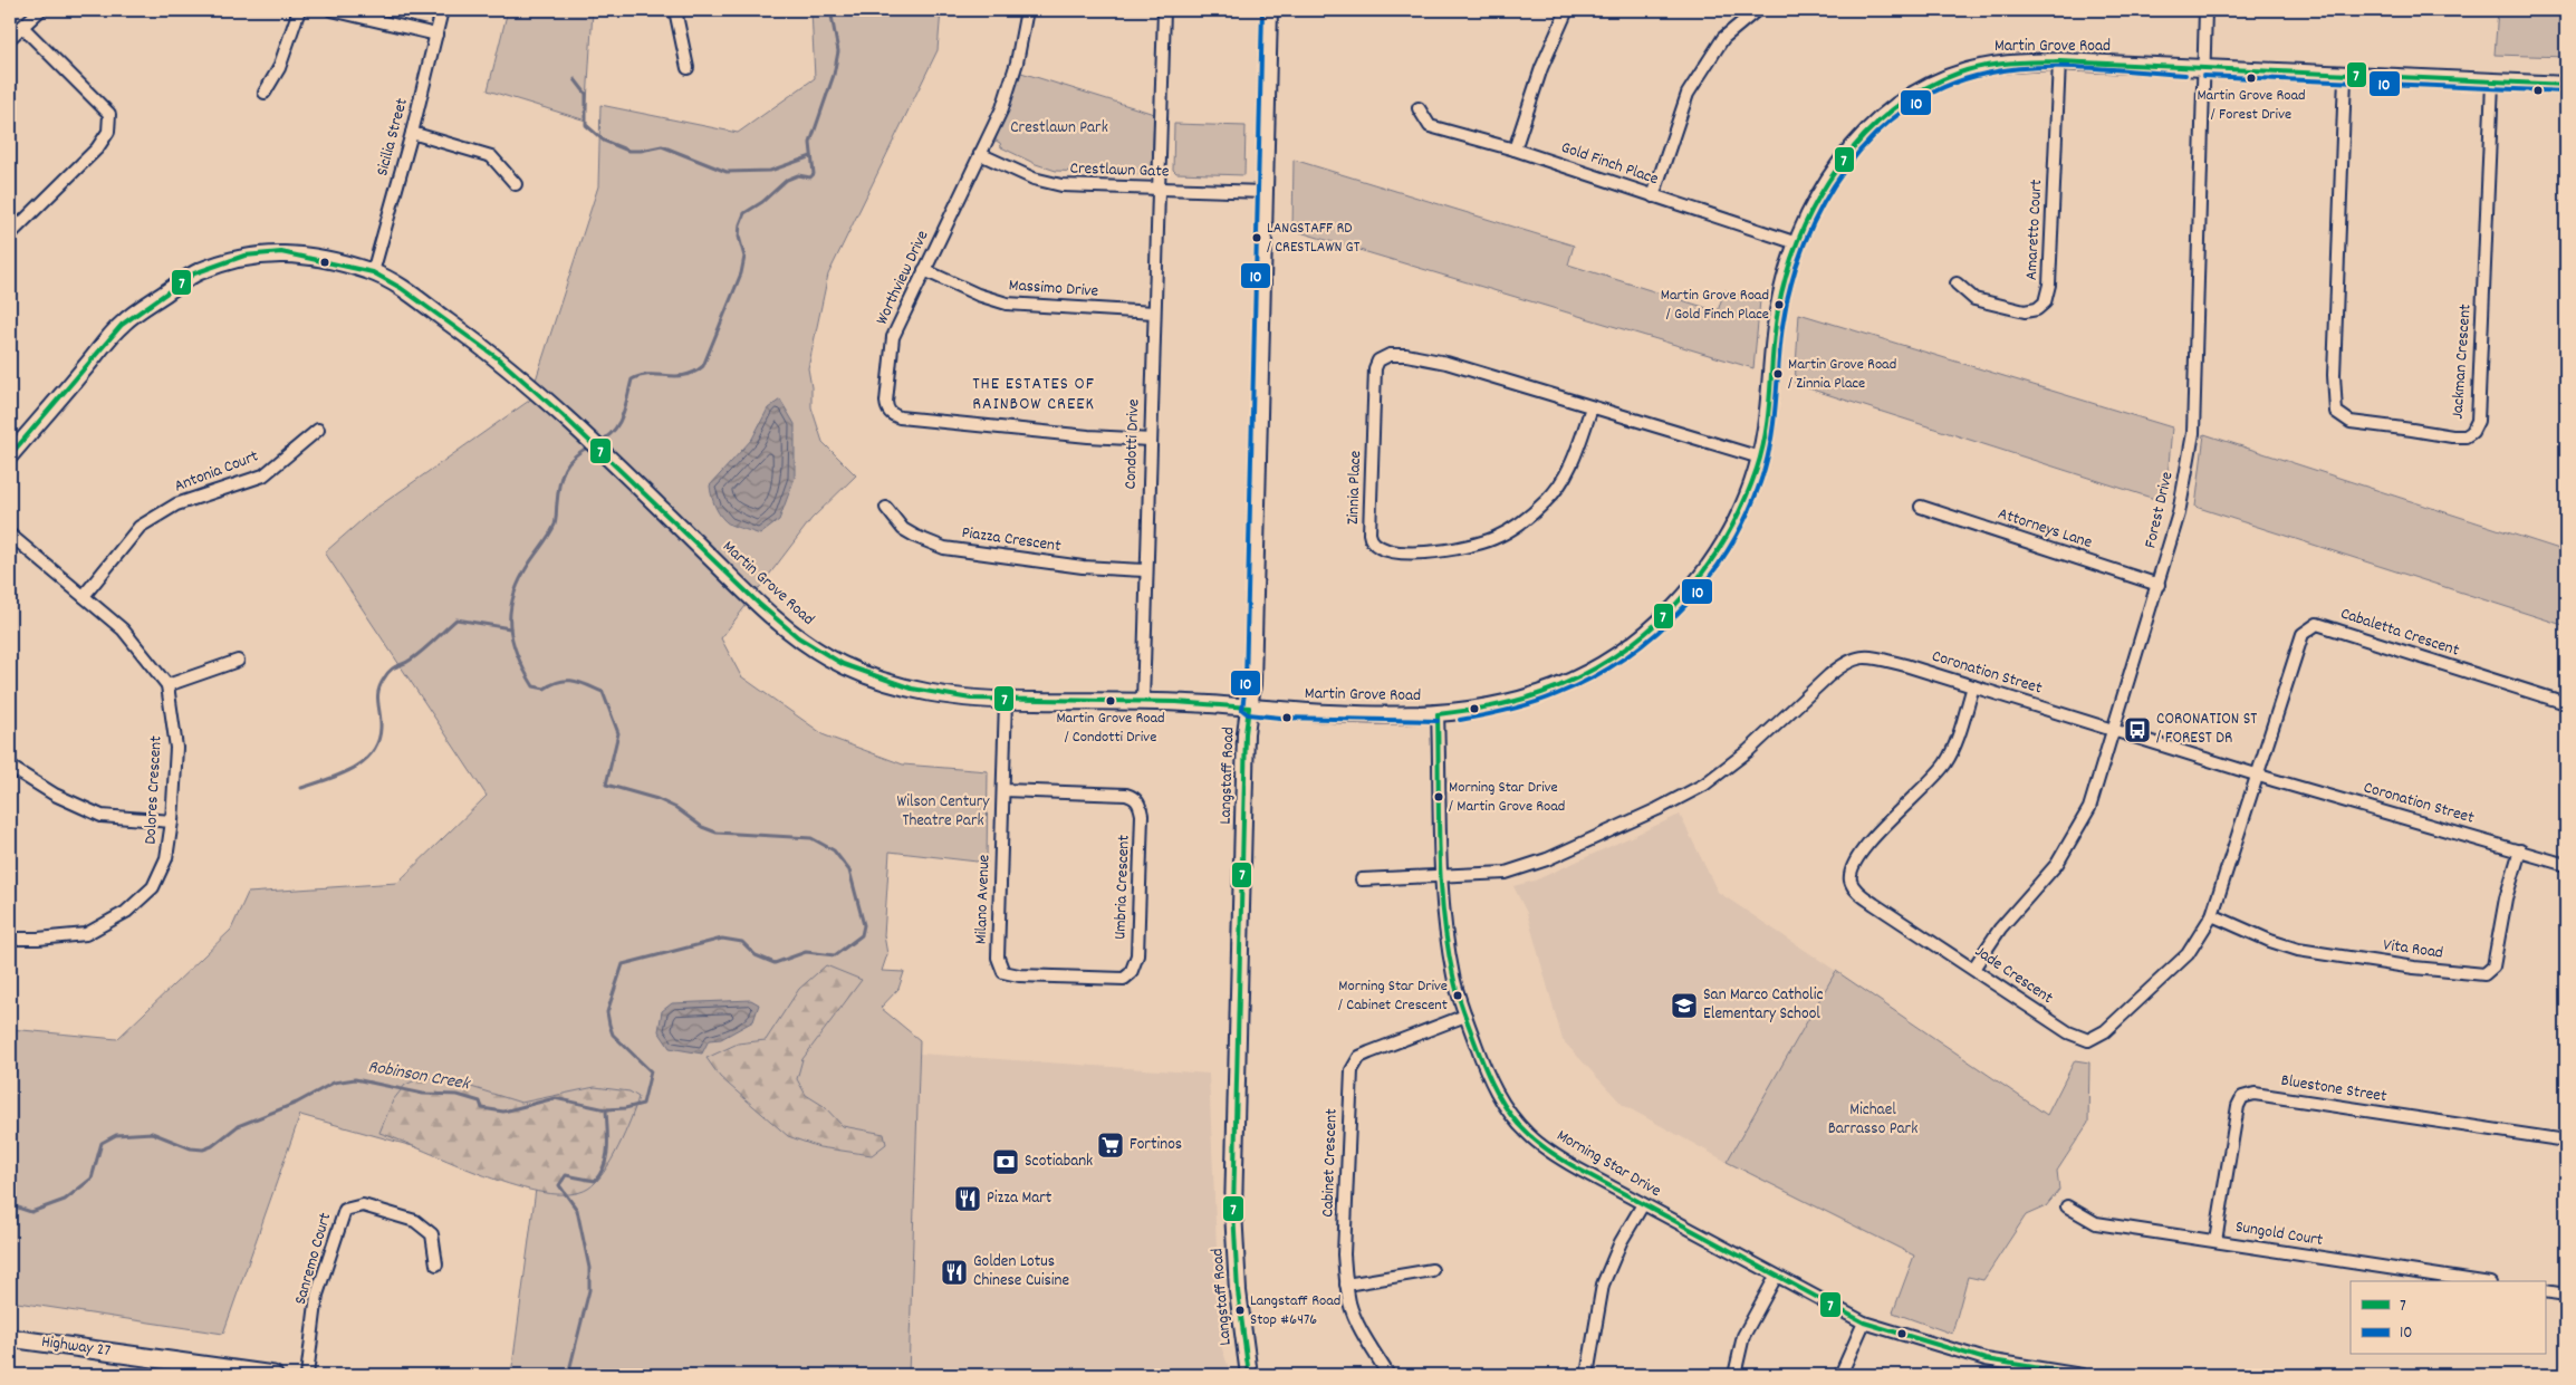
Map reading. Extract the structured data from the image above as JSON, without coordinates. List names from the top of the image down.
{
  "streets": {
    "main road": ["Highway 27"],
    "street": [
      "Martin Grove Road",
      "Sicilia Street",
      "Gold Finch Place",
      "Crestlawn Gate",
      "Amaretto Court",
      "Worthview Drive",
      "Massimo Drive",
      "Jackman Crescent",
      "Condotti Drive",
      "Antonia Court",
      "Zinnia Place",
      "Forest Drive",
      "Attorneys Lane",
      "Piazza Crescent",
      "Cabaletta Crescent",
      "Coronation Street",
      "Langstaff Road",
      "Dolores Crescent",
      "Umbria Crescent",
      "Milano Avenue",
      "Vita Road",
      "Jade Crescent",
      "Bluestone Street",
      "Cabinet Crescent",
      "Morning Star Drive",
      "Sungold Court",
      "Sanremo Court"
    ]
  },
  "crossings": [
    ["Martin Grove Road", "Sicilia Street"],
    ["Martin Grove Road", "Gold Finch Place"],
    ["Martin Grove Road", "Amaretto Court"],
    ["Martin Grove Road", "Jackman Crescent"],
    ["Martin Grove Road", "Condotti Drive"],
    ["Martin Grove Road", "Zinnia Place"],
    ["Martin Grove Road", "Forest Drive"],
    ["Martin Grove Road", "Langstaff Road"],
    ["Martin Grove Road", "Milano Avenue"],
    ["Martin Grove Road", "Morning Star Drive"],
    ["Crestlawn Gate", "Worthview Drive"],
    ["Crestlawn Gate", "Condotti Drive"],
    ["Crestlawn Gate", "Langstaff Road"],
    ["Worthview Drive", "Massimo Drive"],
    ["Worthview Drive", "Condotti Drive"],
    ["Massimo Drive", "Condotti Drive"],
    ["Condotti Drive", "Piazza Crescent"],
    ["Forest Drive", "Attorneys Lane"],
    ["Forest Drive", "Coronation Street"],
    ["Forest Drive", "Jade Crescent"],
    ["Cabaletta Crescent", "Coronation Street"],
    ["Cabaletta Crescent", "Jade Crescent"],
    ["Coronation Street", "Vita Road"],
    ["Coronation Street", "Jade Crescent"],
    ["Coronation Street", "Morning Star Drive"],
    ["Umbria Crescent", "Milano Avenue"],
    ["Vita Road", "Jade Crescent"],
    ["Bluestone Street", "Sungold Court"],
    ["Cabinet Crescent", "Morning Star Drive"]
  ],
  "districts": ["THE ESTATES OF RAINBOW CREEK"],
  "water": ["Robinson Creek"],
  "parks": ["Crestlawn Park", "Wilson Century Theatre Park", "Michael Barrasso Park"],
  "places": {
    "other": [
      "Martin Grove Road / Forest Drive",
      "LANGSTAFF RD / CRESTLAWN GT",
      "Martin Grove Road / Gold Finch Place",
      "Martin Grove Road / Zinnia Place",
      "Martin Grove Road / Condotti Drive",
      "Morning Star Drive / Martin Grove Road",
      "Morning Star Drive / Cabinet Crescent",
      "Langstaff Road Stop #6476"
    ],
    "bus stop": ["CORONATION ST / FOREST DR"],
    "school or university": ["San Marco Catholic Elementary School"],
    "supermarket": ["Fortinos"],
    "bank": ["Scotiabank"],
    "restaurant": ["Pizza Mart", "Golden Lotus Chinese Cuisine"]
  },
  "lines": ["transit line 10", "transit line 7"],
  "legend": ["7", "10"]
}
